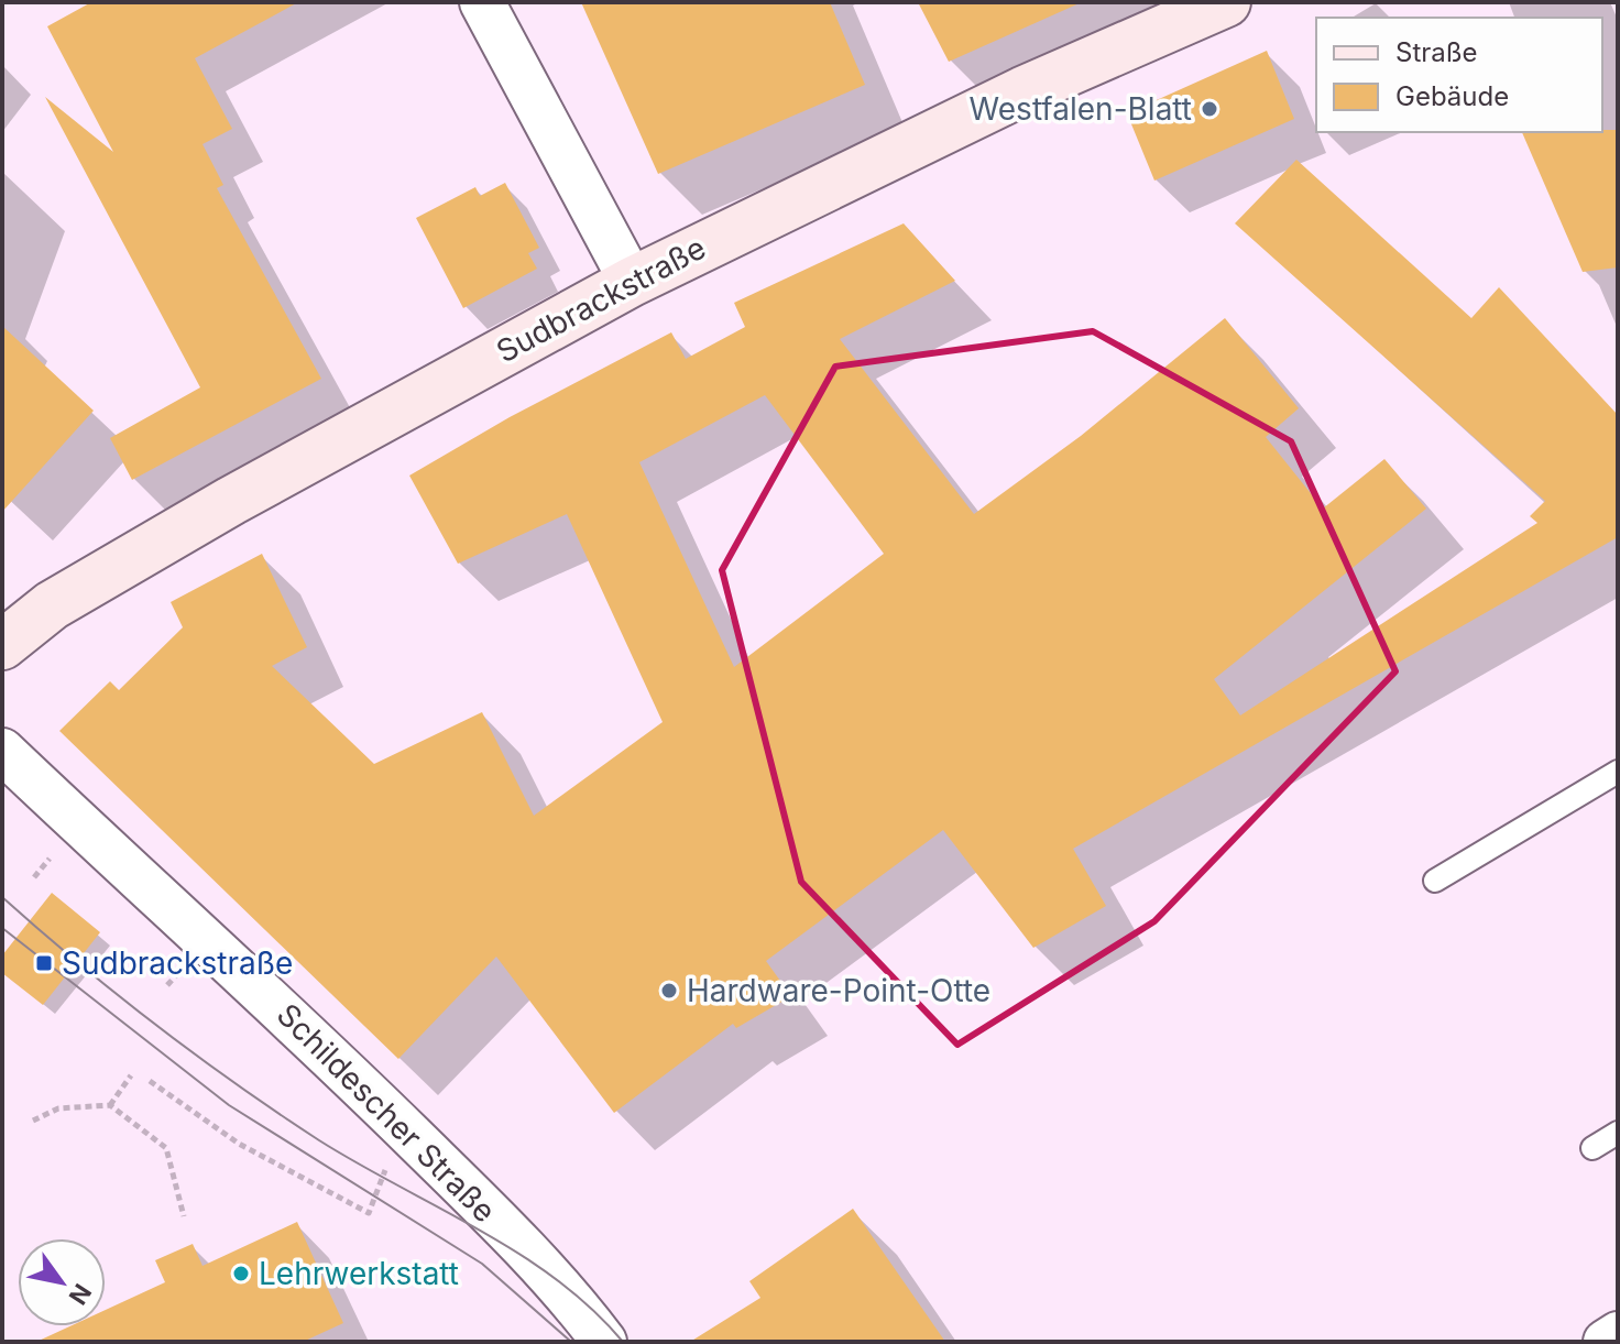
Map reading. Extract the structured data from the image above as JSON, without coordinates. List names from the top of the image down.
{
  "streets": {
    "street": ["Sudbrackstraße", "Schildescher Straße"]
  },
  "places": {
    "other": ["Westfalen-Blatt", "Hardware-Point-Otte", "Lehrwerkstatt"],
    "transit": ["Sudbrackstraße"]
  },
  "legend": ["Straße", "Gebäude"],
  "north": "bottom right"
}
